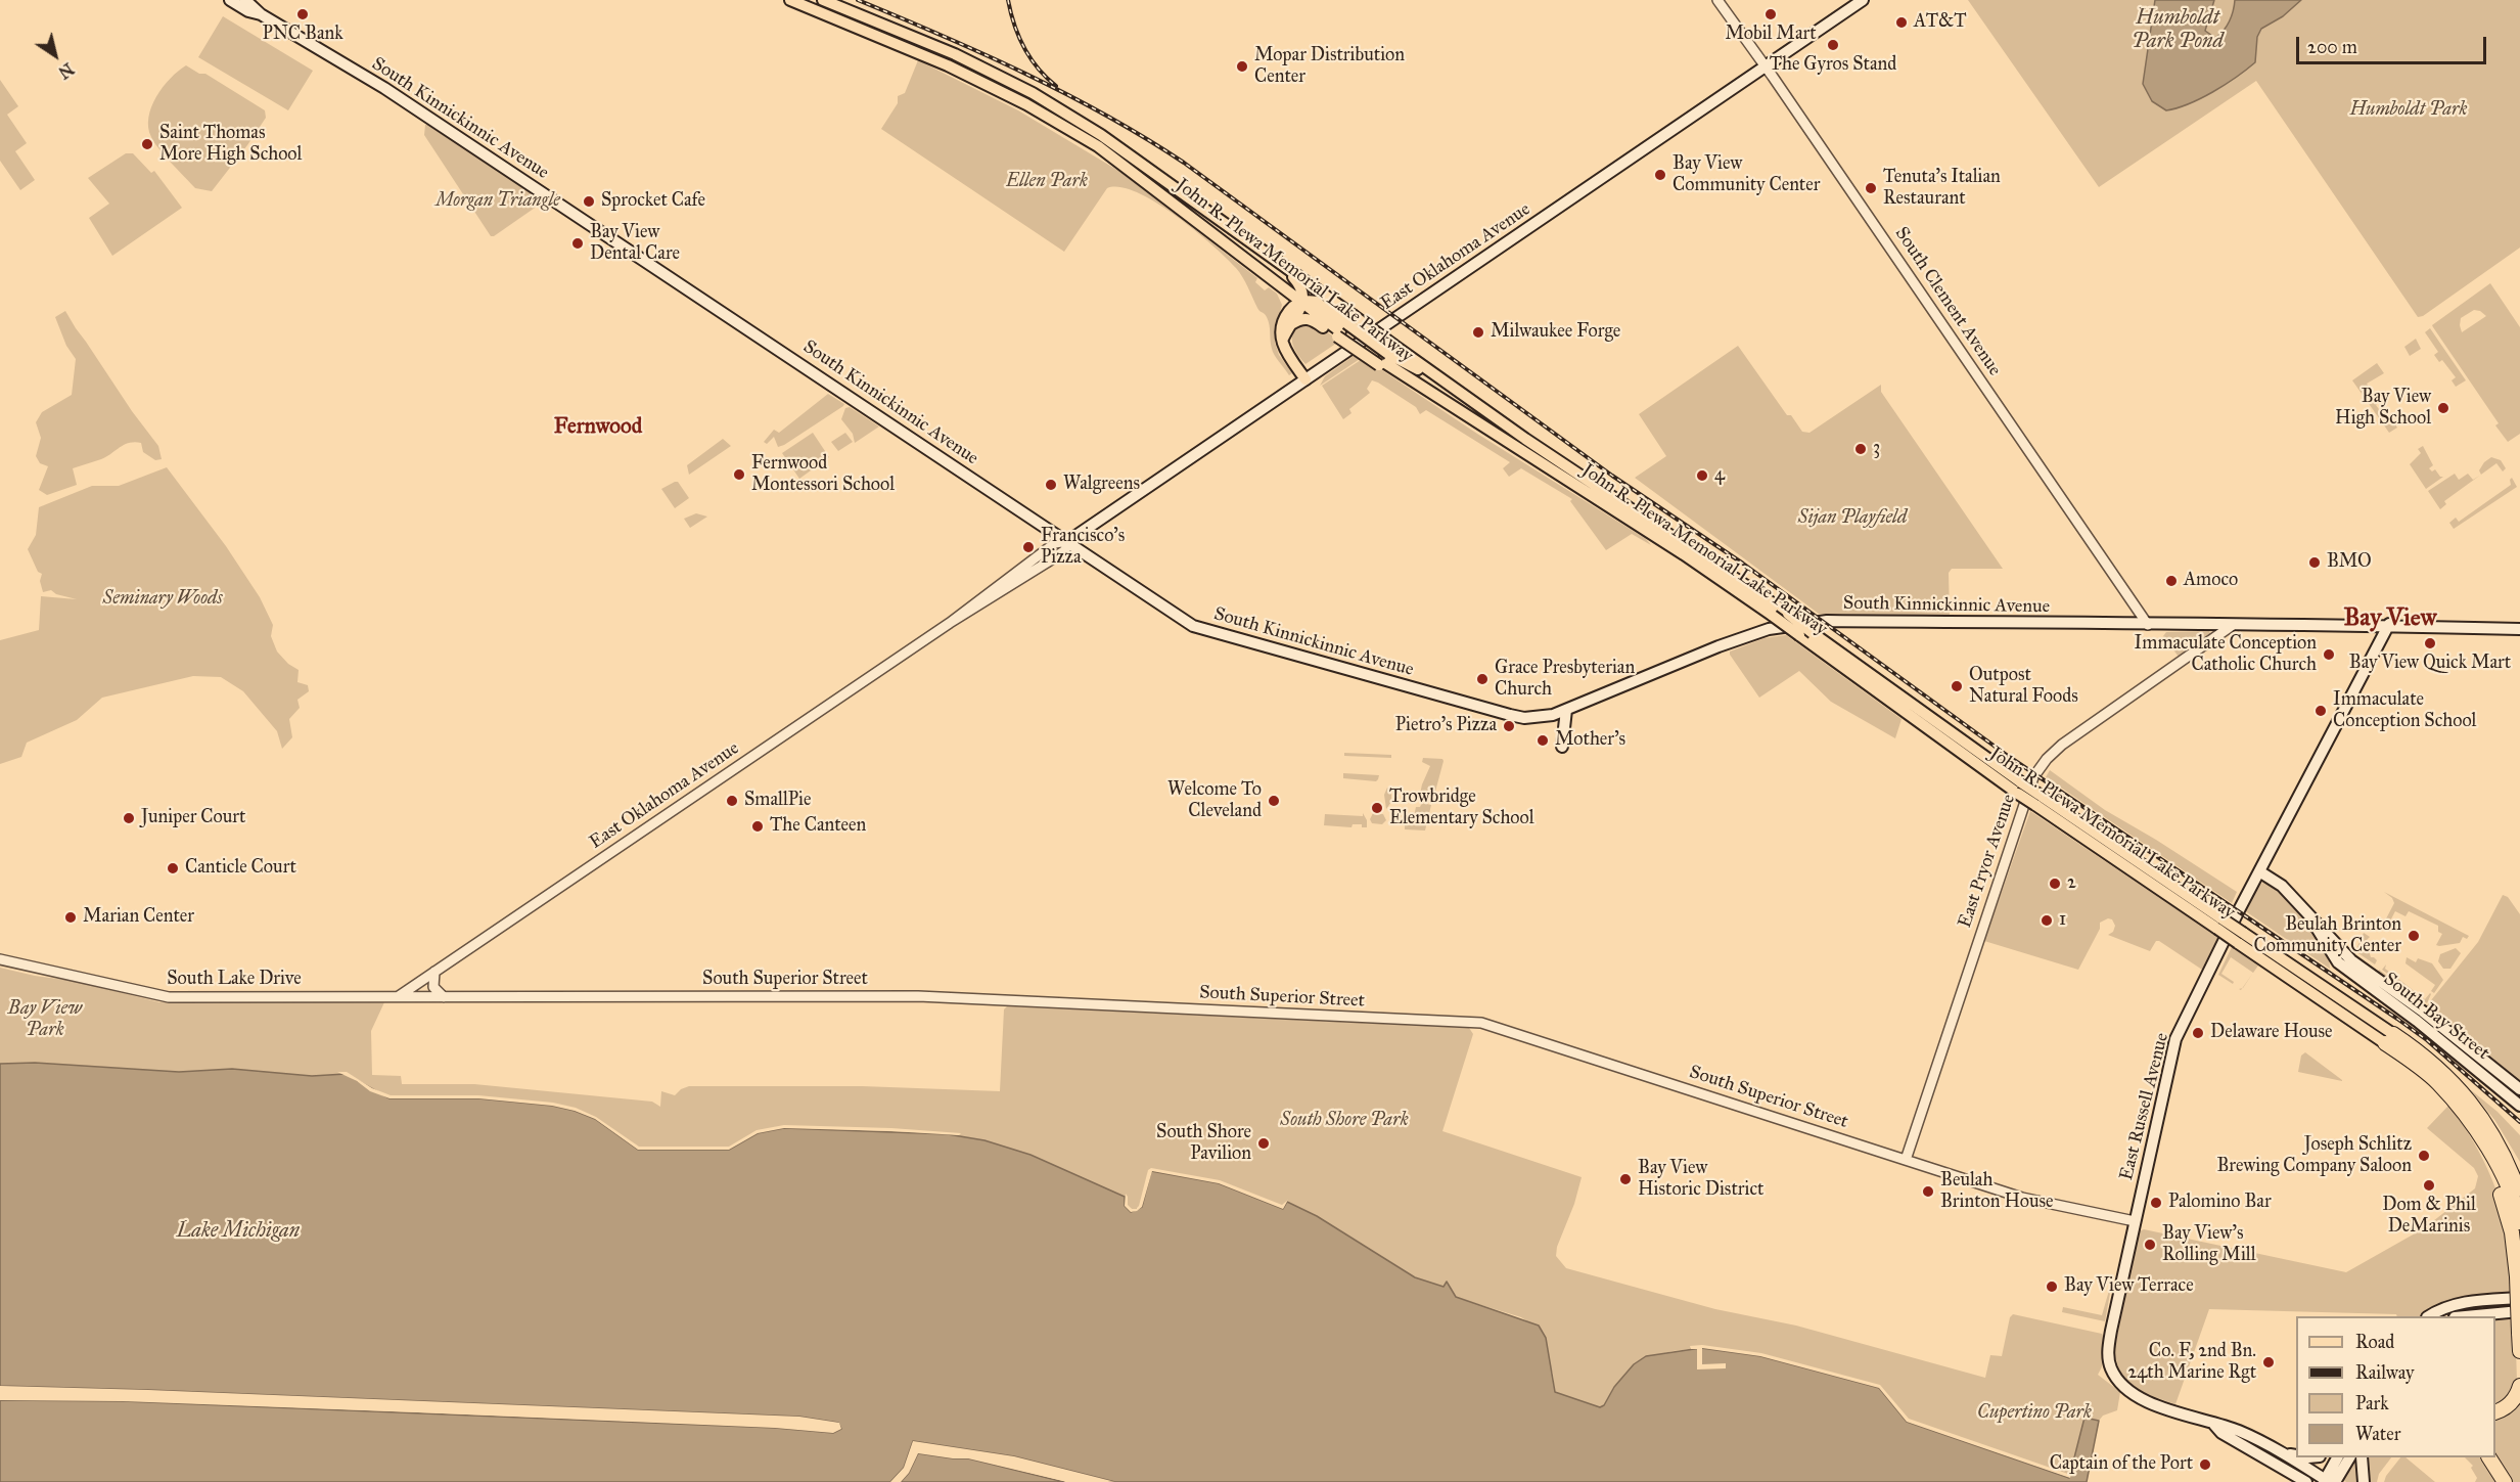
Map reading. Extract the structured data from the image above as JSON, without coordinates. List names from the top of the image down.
{
  "streets": {
    "highway": ["John R. Plewa Memorial Lake Parkway"],
    "main road": [
      "South Kinnickinnic Avenue",
      "East Oklahoma Avenue",
      "South Bay Street",
      "East Russell Avenue"
    ],
    "street": [
      "South Clement Avenue",
      "East Pryor Avenue",
      "South Lake Drive",
      "South Superior Street"
    ]
  },
  "crossings": [
    ["South Kinnickinnic Avenue", "East Oklahoma Avenue"],
    ["South Kinnickinnic Avenue", "South Clement Avenue"],
    ["South Kinnickinnic Avenue", "East Pryor Avenue"],
    ["South Kinnickinnic Avenue", "East Russell Avenue"],
    ["East Oklahoma Avenue", "South Clement Avenue"],
    ["East Oklahoma Avenue", "South Lake Drive"],
    ["East Oklahoma Avenue", "South Superior Street"],
    ["East Pryor Avenue", "South Superior Street"],
    ["South Lake Drive", "South Superior Street"],
    ["South Superior Street", "East Russell Avenue"],
    ["South Bay Street", "East Russell Avenue"]
  ],
  "districts": ["Fernwood", "Bay View"],
  "water": ["Humboldt Park Pond", "Lake Michigan"],
  "parks": [
    "Humboldt Park",
    "Ellen Park",
    "Morgan Triangle",
    "Sijan Playfield",
    "Seminary Woods",
    "Bay View Park",
    "South Shore Park",
    "Cupertino Park"
  ],
  "places": [
    "PNC Bank",
    "Mobil Mart",
    "AT&T",
    "The Gyros Stand",
    "Mopar Distribution Center",
    "Saint Thomas More High School",
    "Bay View Community Center",
    "Tenuta's Italian Restaurant",
    "Sprocket Cafe",
    "Bay View Dental Care",
    "Milwaukee Forge",
    "Bay View High School",
    "3",
    "Fernwood Montessori School",
    "4",
    "Walgreens",
    "Francisco's Pizza",
    "BMO",
    "Amoco",
    "Bay View Quick Mart",
    "Immaculate Conception Catholic Church",
    "Grace Presbyterian Church",
    "Outpost Natural Foods",
    "Immaculate Conception School",
    "Pietro's Pizza",
    "Mother's",
    "SmallPie",
    "Welcome To Cleveland",
    "Trowbridge Elementary School",
    "Juniper Court",
    "The Canteen",
    "Canticle Court",
    "2",
    "Marian Center",
    "1",
    "Beulah Brinton Community Center",
    "Delaware House",
    "South Shore Pavilion",
    "Joseph Schlitz Brewing Company Saloon",
    "Bay View Historic District",
    "Dom & Phil DeMarinis",
    "Beulah Brinton House",
    "Palomino Bar",
    "Bay View's Rolling Mill",
    "Bay View Terrace",
    "Co. F, 2nd Bn. 24th Marine Rgt",
    "Captain of the Port"
  ],
  "legend": [
    "Road",
    "Railway",
    "Park",
    "Water"
  ],
  "scale_bar": "200 m",
  "north": "bottom right"
}
